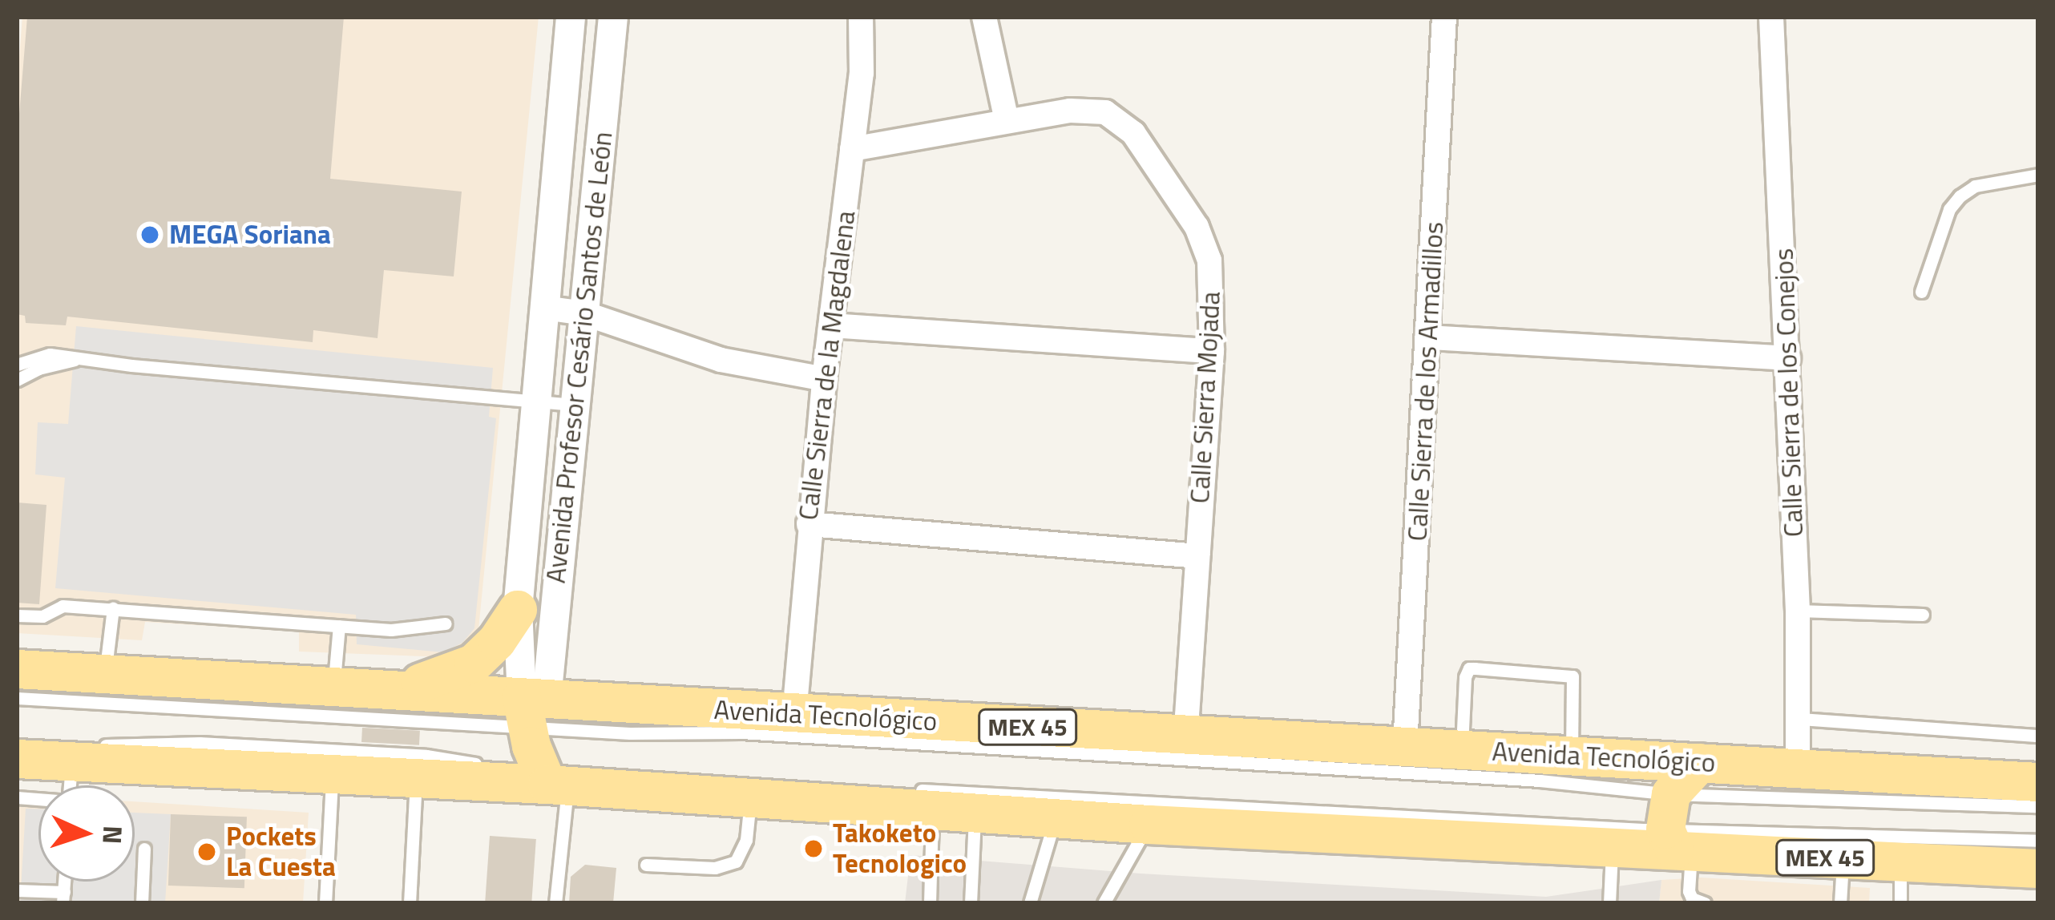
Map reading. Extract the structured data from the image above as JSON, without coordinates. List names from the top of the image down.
{
  "streets": {
    "main road": ["Avenida Tecnológico", "MEX 45"],
    "street": [
      "Avenida Profesor Cesário Santos de León",
      "Calle Sierra de la Magdalena",
      "Calle Sierra de los Armadillos",
      "Calle Sierra de los Conejos",
      "Calle Sierra Mojada"
    ]
  },
  "crossings": [
    ["Avenida Profesor Cesário Santos de León", "Avenida Tecnológico"],
    ["Calle Sierra de la Magdalena", "Avenida Tecnológico"],
    ["Calle Sierra de los Armadillos", "Avenida Tecnológico"],
    ["Calle Sierra de los Conejos", "Avenida Tecnológico"],
    ["Calle Sierra Mojada", "Avenida Tecnológico"]
  ],
  "places": ["MEGA Soriana", "Takoketo Tecnologico", "Pockets La Cuesta"],
  "north": "right"
}
